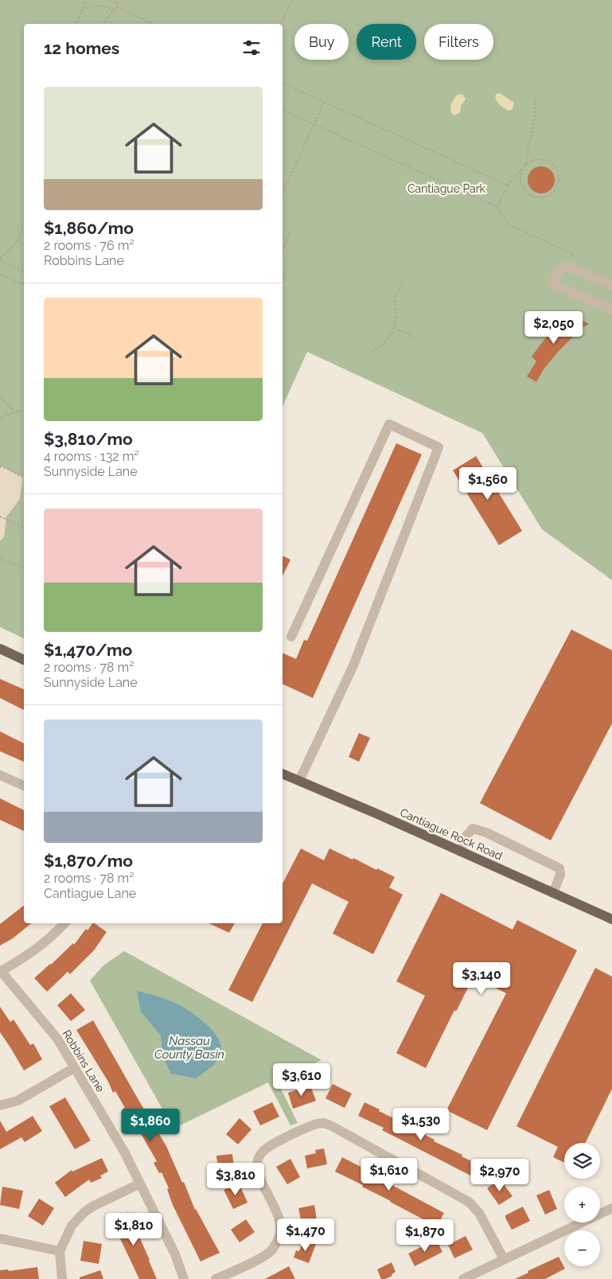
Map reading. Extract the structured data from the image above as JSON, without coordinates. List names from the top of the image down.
{
  "streets": {
    "main road": ["Cantiague Rock Road"],
    "street": ["Robbins Lane"]
  },
  "water": ["Nassau County Basin"],
  "parks": ["Cantiague Park"],
  "page": {
    "chip": ["Buy", "Rent", "Filters"],
    "heading": "12 homes",
    "list": [
      {
        "name": "$1,860/mo",
        "note": "2 rooms · 76 m² · Robbins Lane"
      },
      {
        "name": "$3,810/mo",
        "note": "4 rooms · 132 m² · Sunnyside Lane"
      },
      {
        "name": "$1,470/mo",
        "note": "2 rooms · 78 m² · Sunnyside Lane"
      },
      {
        "name": "$1,870/mo",
        "note": "2 rooms · 78 m² · Cantiague Lane"
      }
    ],
    "price": [
      "$2,050",
      "$1,560",
      "$3,140",
      "$3,610",
      "$1,530",
      "$1,860",
      "$1,610",
      "$2,970",
      "$3,810",
      "$1,810",
      "$1,470",
      "$1,870"
    ],
    "map_buttons": ["+", "−"]
  }
}
